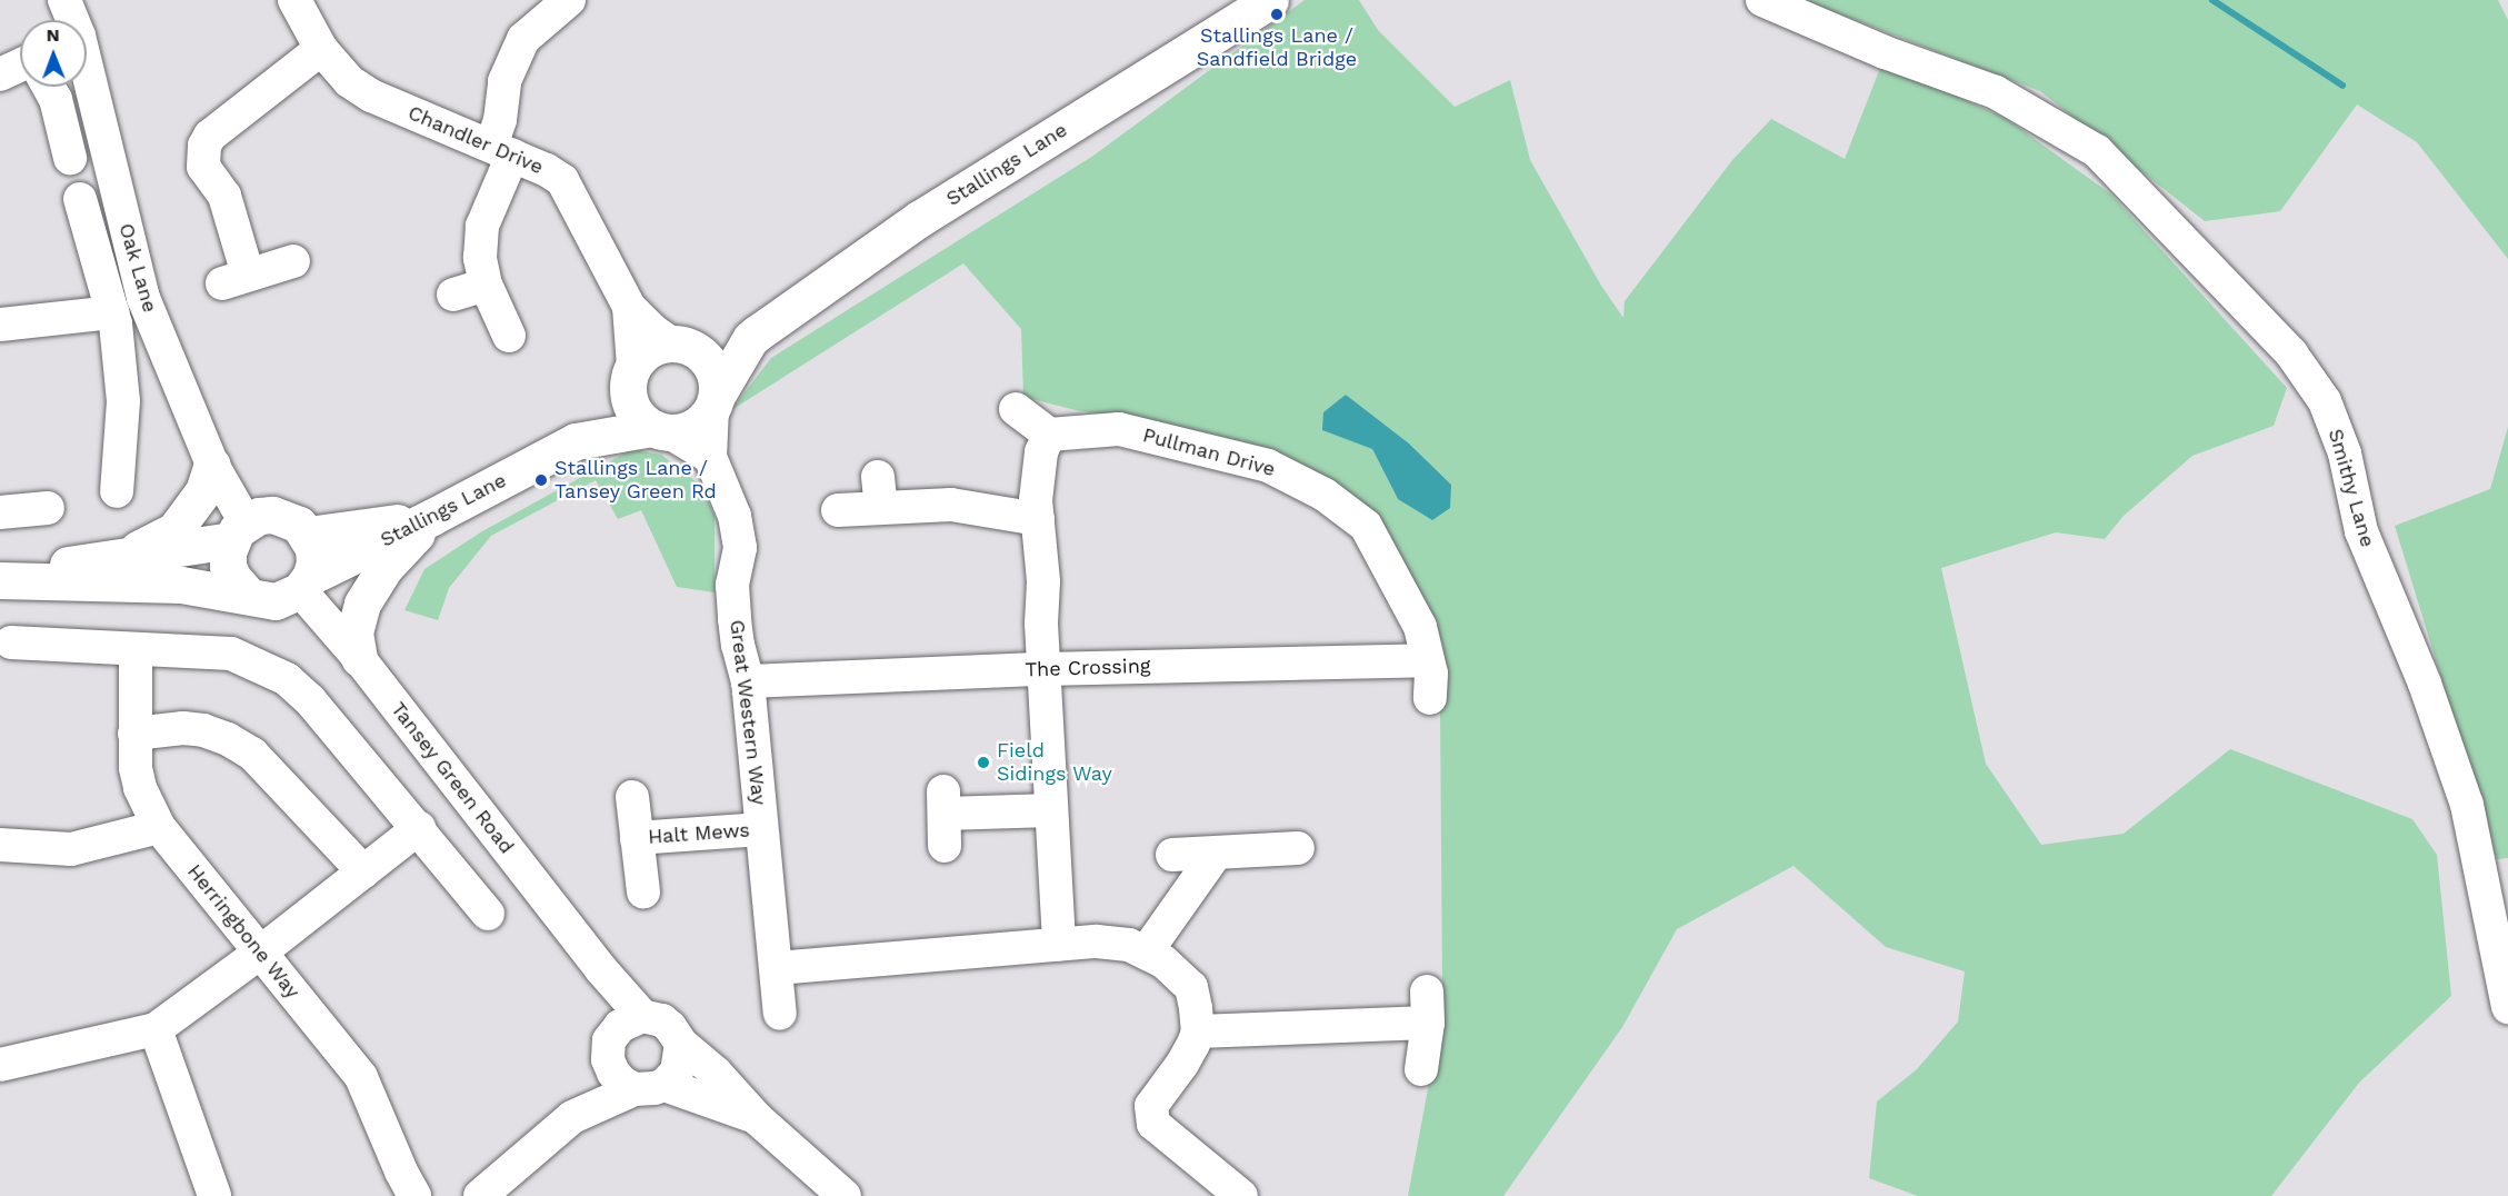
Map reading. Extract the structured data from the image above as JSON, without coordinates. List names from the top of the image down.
{
  "streets": {
    "main road": ["Stallings Lane"],
    "street": [
      "Chandler Drive",
      "Oak Lane",
      "Pullman Drive",
      "Smithy Lane",
      "The Crossing",
      "Great Western Way",
      "Tansey Green Road",
      "Halt Mews",
      "Herringbone Way"
    ]
  },
  "crossings": [
    ["Chandler Drive", "Stallings Lane"],
    ["Stallings Lane", "Oak Lane"],
    ["Stallings Lane", "Tansey Green Road"],
    ["Oak Lane", "Tansey Green Road"],
    ["Pullman Drive", "The Crossing"],
    ["The Crossing", "Great Western Way"],
    ["Great Western Way", "Halt Mews"]
  ],
  "places": ["Stallings Lane / Sandfield Bridge", "Stallings Lane / Tansey Green Rd", "Field Sidings Way"],
  "north": "top"
}
